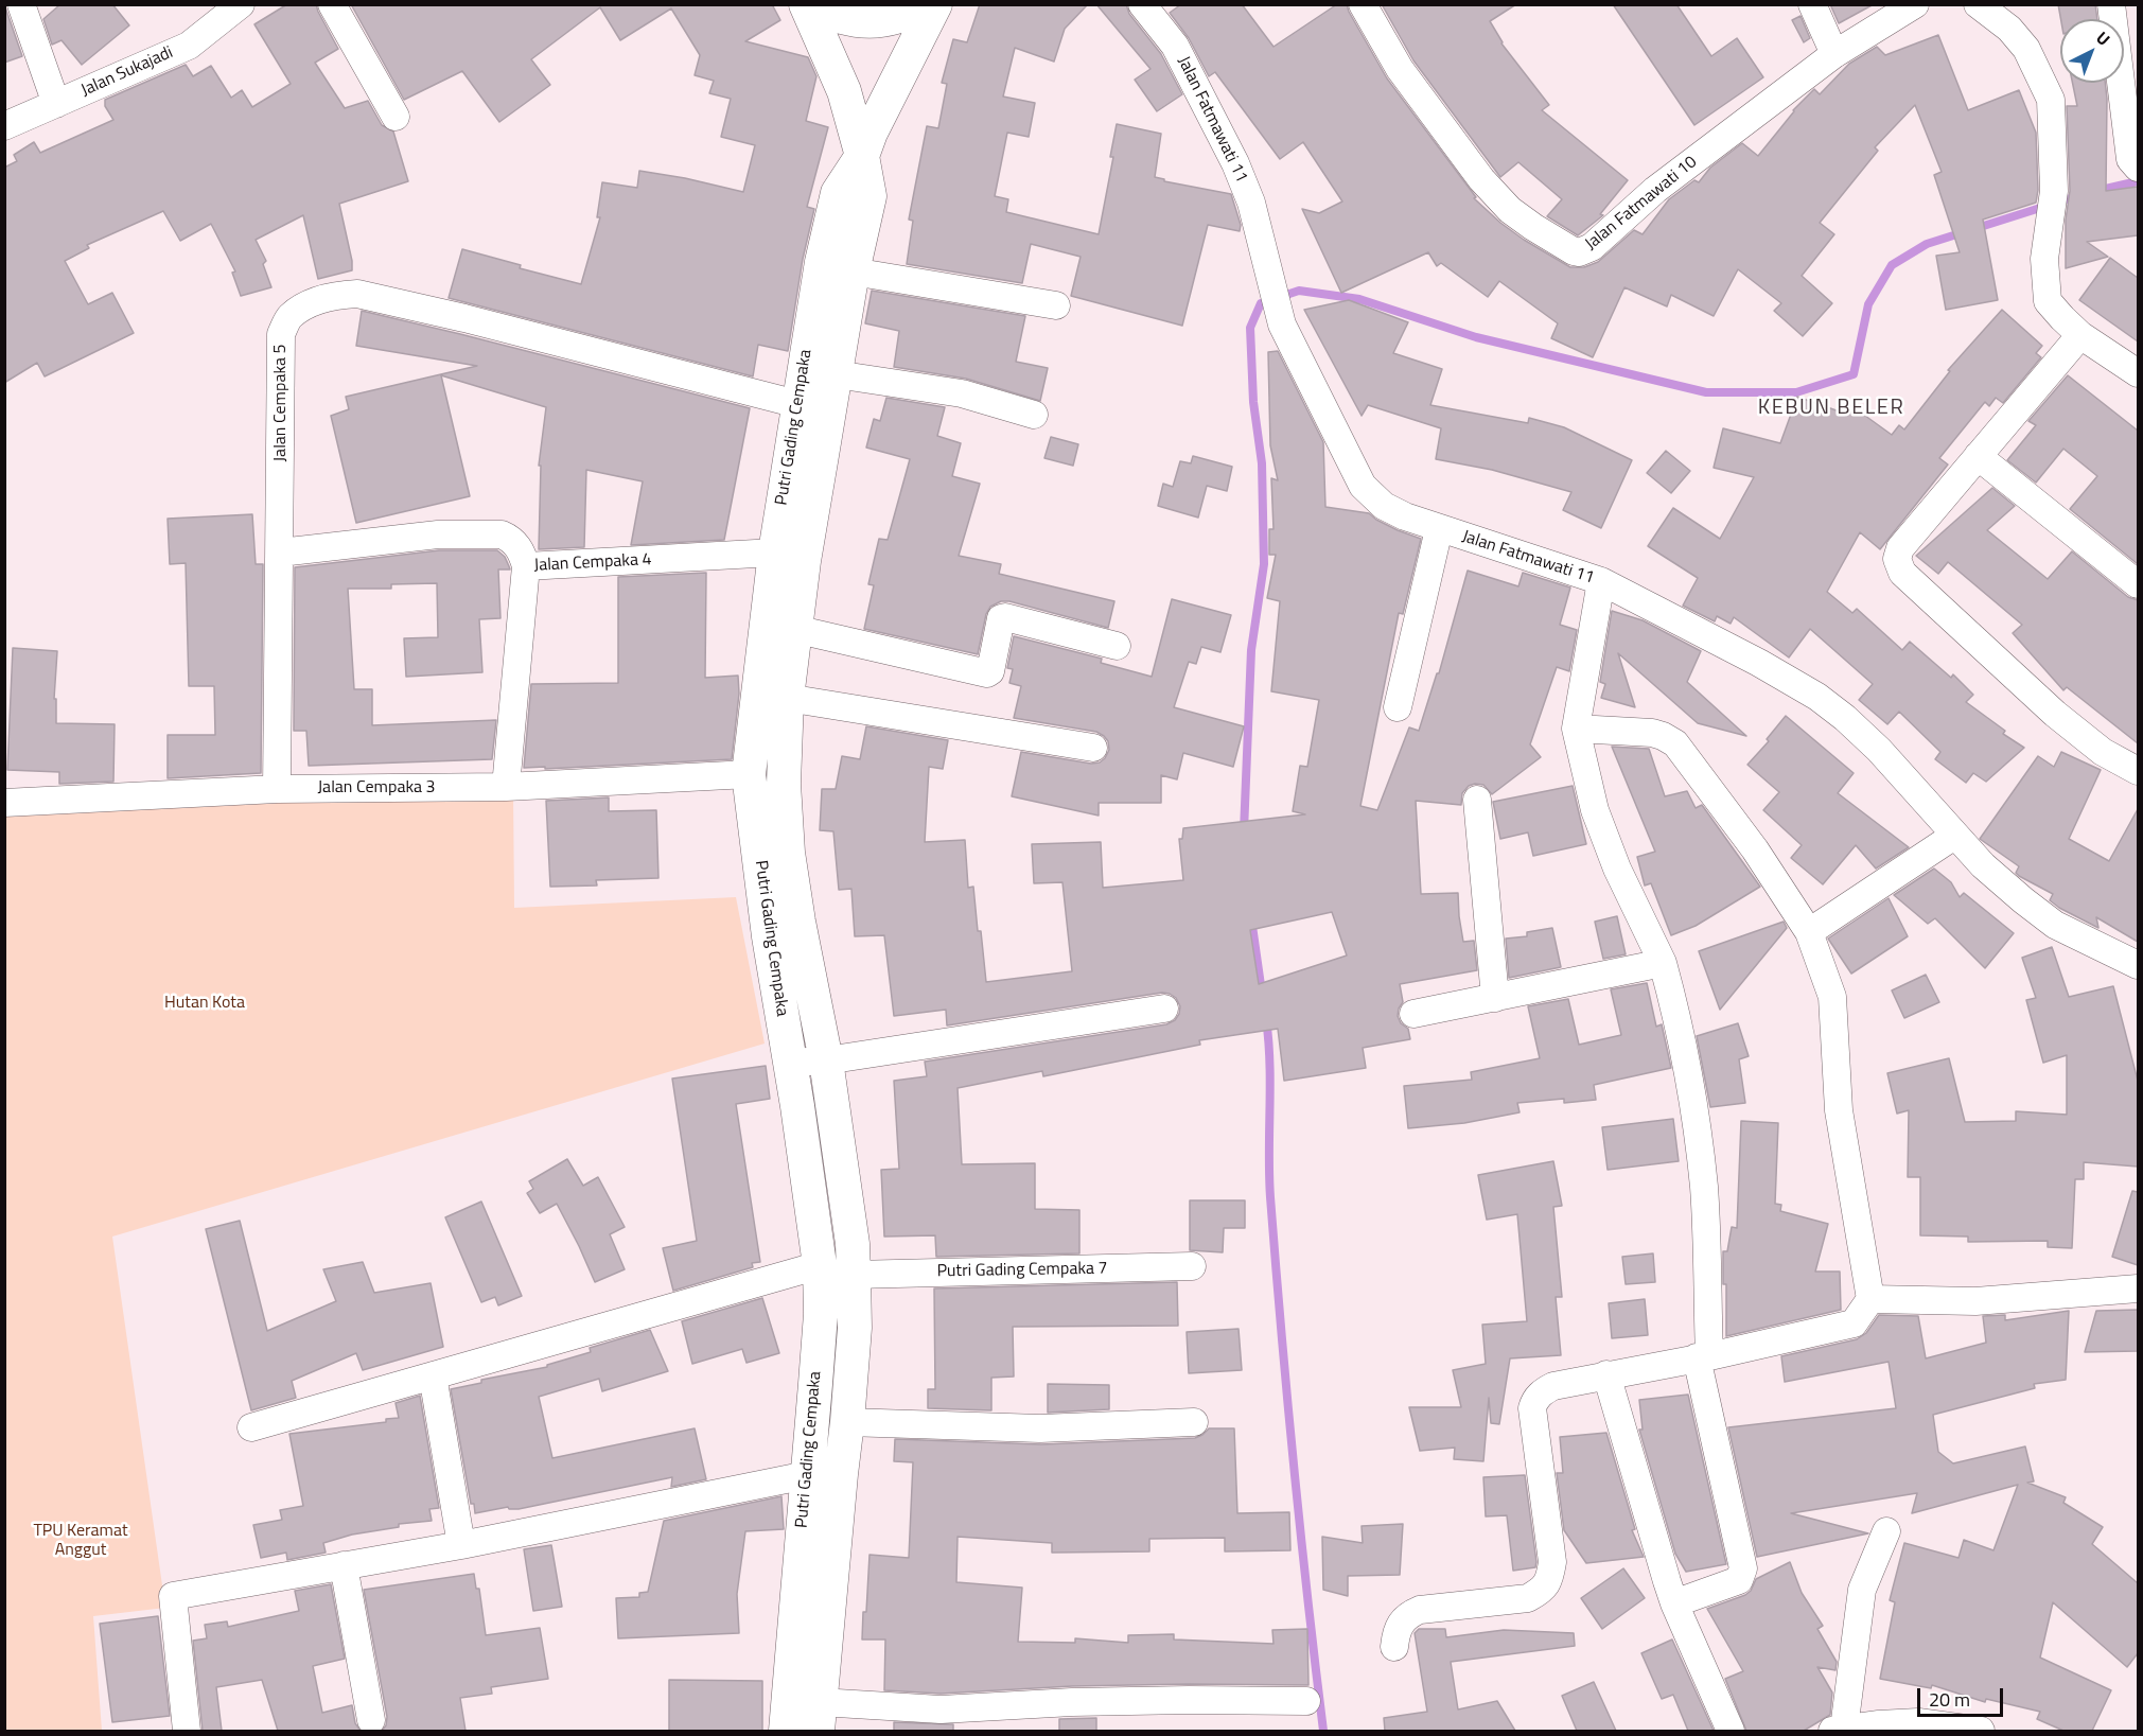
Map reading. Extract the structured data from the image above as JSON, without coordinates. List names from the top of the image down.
{
  "streets": {
    "street": [
      "Jalan Sukajadi",
      "Jalan Fatmawati 11",
      "Jalan Fatmawati 10",
      "Jalan Cempaka 5",
      "Putri Gading Cempaka",
      "Jalan Cempaka 4",
      "Jalan Cempaka 3",
      "Putri Gading Cempaka 7"
    ]
  },
  "crossings": [
    ["Jalan Cempaka 5", "Putri Gading Cempaka"],
    ["Jalan Cempaka 5", "Jalan Cempaka 3"],
    ["Putri Gading Cempaka", "Jalan Cempaka 4"],
    ["Putri Gading Cempaka", "Jalan Cempaka 3"],
    ["Putri Gading Cempaka", "Putri Gading Cempaka 7"],
    ["Jalan Cempaka 4", "Jalan Cempaka 3"]
  ],
  "districts": ["KEBUN BELER"],
  "parks": ["Hutan Kota", "TPU Keramat Anggut"],
  "scale_bar": "20 m",
  "north": "top right"
}
